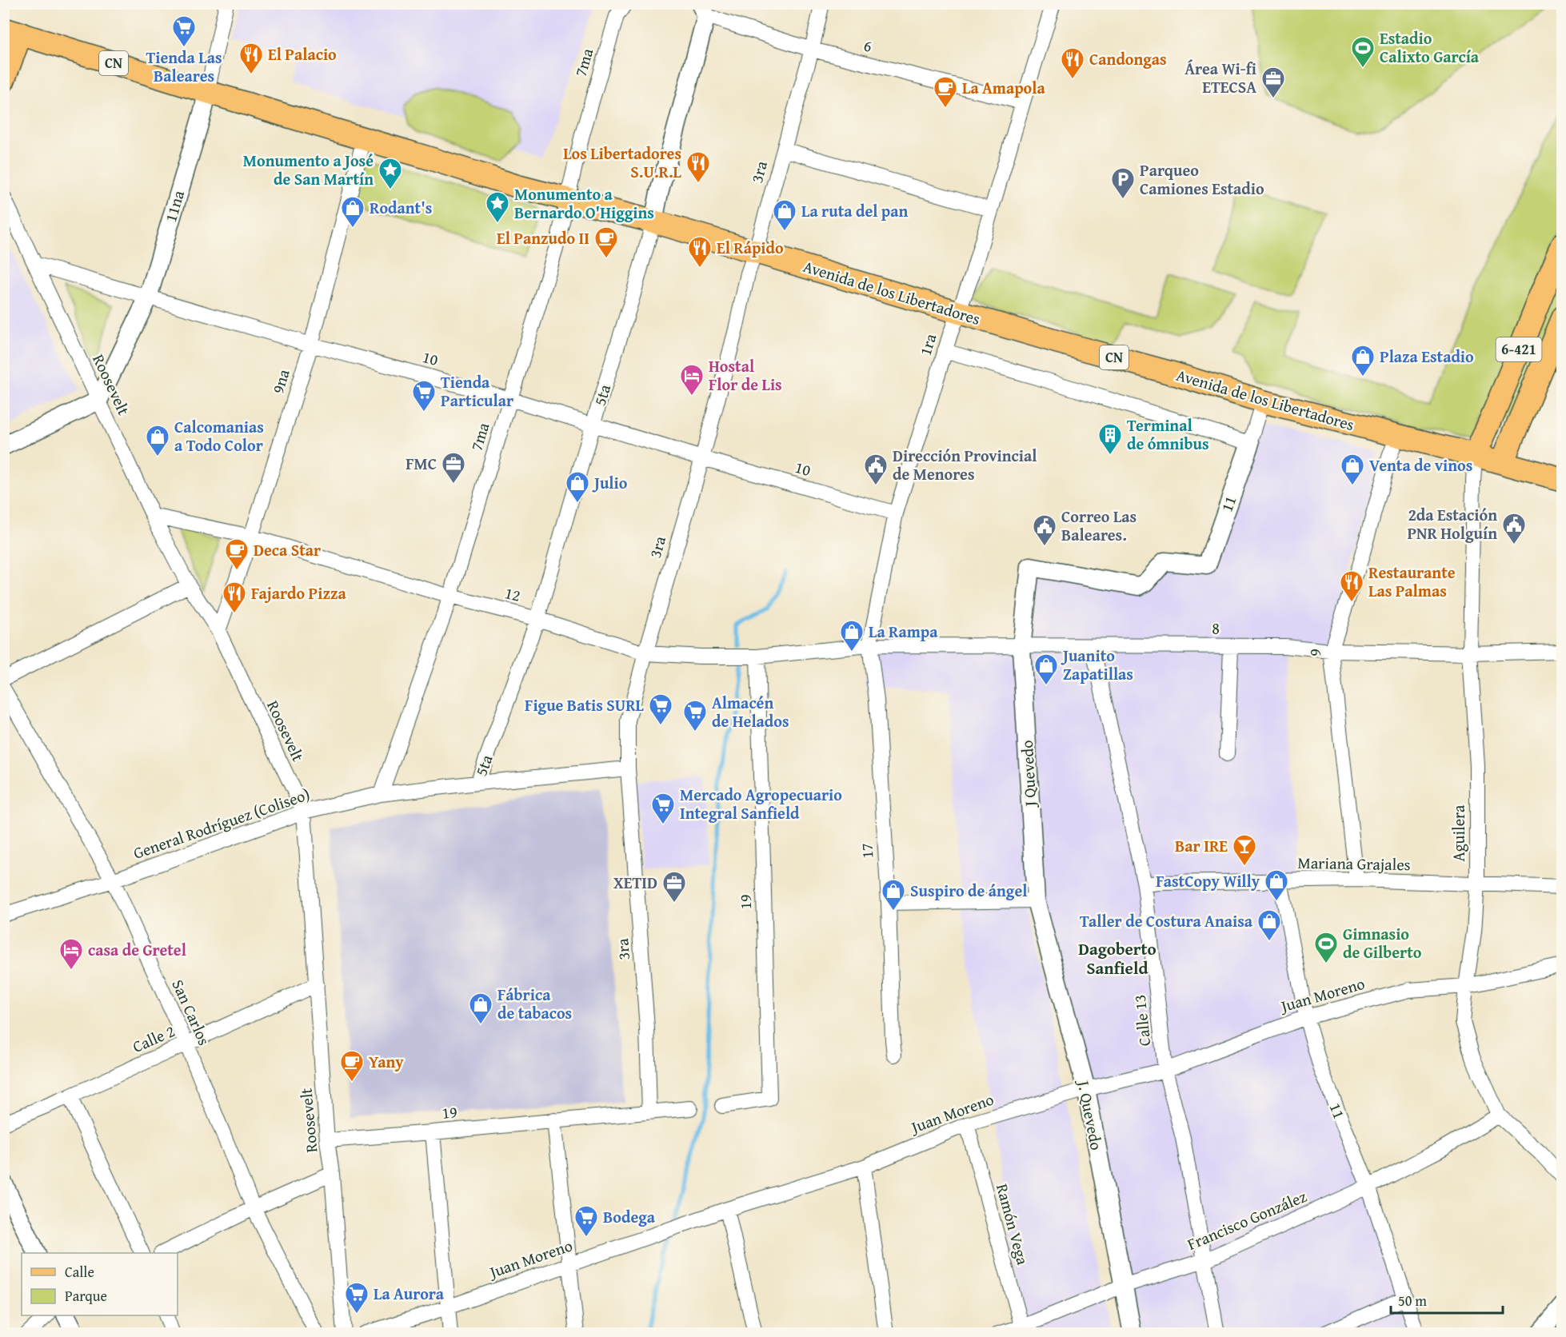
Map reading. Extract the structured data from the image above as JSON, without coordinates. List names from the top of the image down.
{
  "streets": {
    "main road": ["CN", "Avenida de los Libertadores", "6-421"],
    "street": [
      "6",
      "7ma",
      "3ra",
      "11na",
      "1ra",
      "10",
      "9na",
      "Roosevelt",
      "5ta",
      "11",
      "12",
      "8",
      "9",
      "J Quevedo",
      "General Rodríguez (Coliseo)",
      "Aguilera",
      "17",
      "Mariana Grajales",
      "19",
      "Juan Moreno",
      "San Carlos",
      "Calle 13",
      "Calle 2",
      "J. Quevedo",
      "Francisco González",
      "Ramón Vega"
    ]
  },
  "crossings": [
    ["6", "3ra"],
    ["6", "1ra"],
    ["6", "5ta"],
    ["7ma", "Avenida de los Libertadores"],
    ["7ma", "10"],
    ["7ma", "12"],
    ["7ma", "General Rodríguez (Coliseo)"],
    ["3ra", "Avenida de los Libertadores"],
    ["3ra", "10"],
    ["3ra", "12"],
    ["3ra", "General Rodríguez (Coliseo)"],
    ["3ra", "19"],
    ["11na", "Avenida de los Libertadores"],
    ["11na", "10"],
    ["11na", "Roosevelt"],
    ["Avenida de los Libertadores", "1ra"],
    ["Avenida de los Libertadores", "6-421"],
    ["Avenida de los Libertadores", "9na"],
    ["Avenida de los Libertadores", "5ta"],
    ["Avenida de los Libertadores", "11"],
    ["Avenida de los Libertadores", "9"],
    ["Avenida de los Libertadores", "Aguilera"],
    ["1ra", "10"],
    ["1ra", "12"],
    ["1ra", "8"],
    ["1ra", "17"],
    ["6-421", "Aguilera"],
    ["10", "9na"],
    ["10", "Roosevelt"],
    ["10", "5ta"],
    ["9na", "Roosevelt"],
    ["9na", "12"],
    ["Roosevelt", "12"],
    ["Roosevelt", "General Rodríguez (Coliseo)"],
    ["Roosevelt", "19"],
    ["Roosevelt", "Calle 2"],
    ["5ta", "12"],
    ["5ta", "General Rodríguez (Coliseo)"],
    ["11", "J Quevedo"],
    ["11", "Mariana Grajales"],
    ["11", "Juan Moreno"],
    ["11", "Francisco González"],
    ["12", "8"],
    ["12", "17"],
    ["12", "19"],
    ["8", "9"],
    ["8", "J Quevedo"],
    ["8", "Aguilera"],
    ["8", "17"],
    ["8", "Calle 13"],
    ["9", "Mariana Grajales"],
    ["J Quevedo", "J. Quevedo"],
    ["General Rodríguez (Coliseo)", "San Carlos"],
    ["Aguilera", "Mariana Grajales"],
    ["Aguilera", "Juan Moreno"],
    ["Aguilera", "Francisco González"],
    ["Mariana Grajales", "Calle 13"],
    ["Juan Moreno", "Calle 13"],
    ["Juan Moreno", "J. Quevedo"],
    ["Juan Moreno", "Ramón Vega"],
    ["San Carlos", "Calle 2"],
    ["Calle 13", "Francisco González"],
    ["J. Quevedo", "Francisco González"],
    ["Francisco González", "Ramón Vega"]
  ],
  "districts": ["Dagoberto Sanfield"],
  "places": {
    "supermarket": [
      "Tienda Las Baleares",
      "Tienda Particular",
      "Figue Batis SURL",
      "Almacén de Helados",
      "Mercado Agropecuario Integral Sanfield",
      "Bodega",
      "La Aurora"
    ],
    "sports": ["Estadio Calixto García", "Gimnasio de Gilberto"],
    "restaurant": [
      "El Palacio",
      "Candongas",
      "Los Libertadores S.U.R.L",
      "El Rápido",
      "Restaurante Las Palmas",
      "Fajardo Pizza"
    ],
    "office": ["Área Wi-fi ETECSA", "FMC", "XETID"],
    "cafe": [
      "La Amapola",
      "El Panzudo II",
      "Deca Star",
      "Yany"
    ],
    "place": ["Monumento a José de San Martín", "Monumento a Bernardo O'Higgins"],
    "parking": ["Parqueo Camiones Estadio"],
    "shop": [
      "Rodant's",
      "La ruta del pan",
      "Plaza Estadio",
      "Calcomanias a Todo Color",
      "Venta de vinos",
      "Julio",
      "La Rampa",
      "Juanito Zapatillas",
      "FastCopy Willy",
      "Suspiro de ángel",
      "Taller de Costura Anaisa",
      "Fábrica de tabacos"
    ],
    "hotel": ["Hostal Flor de Lis", "casa de Gretel"],
    "building": ["Terminal de ómnibus"],
    "public building": ["Dirección Provincial de Menores", "2da Estación PNR Holguín", "Correo Las Baleares."],
    "bar": ["Bar IRE"]
  },
  "legend": ["Calle", "Parque"],
  "scale_bar": "50 m"
}
